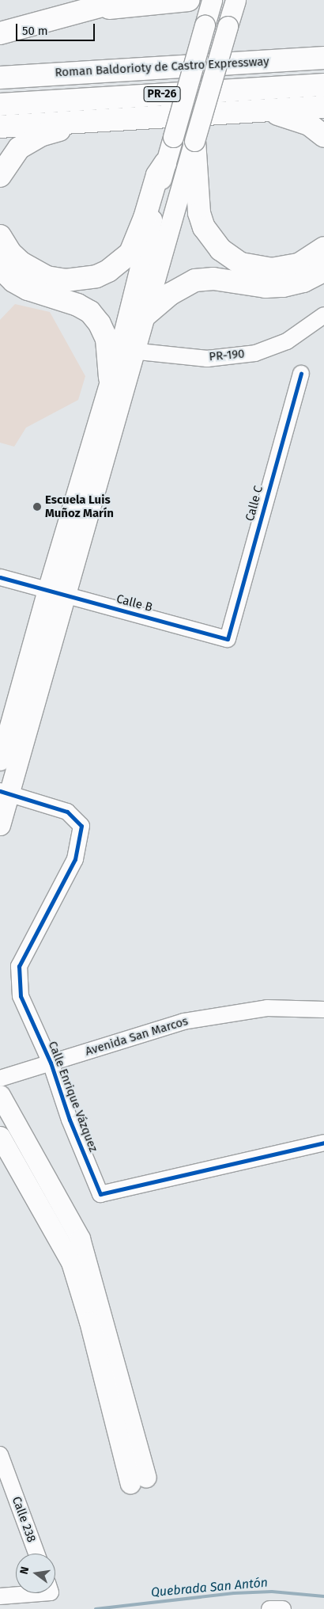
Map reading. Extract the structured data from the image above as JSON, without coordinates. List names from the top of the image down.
{
  "streets": {
    "highway": ["Roman Baldorioty de Castro Expressway", "PR-26"],
    "street": [
      "PR-190",
      "Calle C",
      "Calle B",
      "Avenida San Marcos",
      "Calle Enrique Vázquez",
      "Calle 238"
    ]
  },
  "crossings": [
    ["Calle C", "Calle B"],
    ["Avenida San Marcos", "Calle Enrique Vázquez"]
  ],
  "water": ["Quebrada San Antón"],
  "places": ["Escuela Luis Muñoz Marín"],
  "scale_bar": "50 m",
  "north": "left"
}
